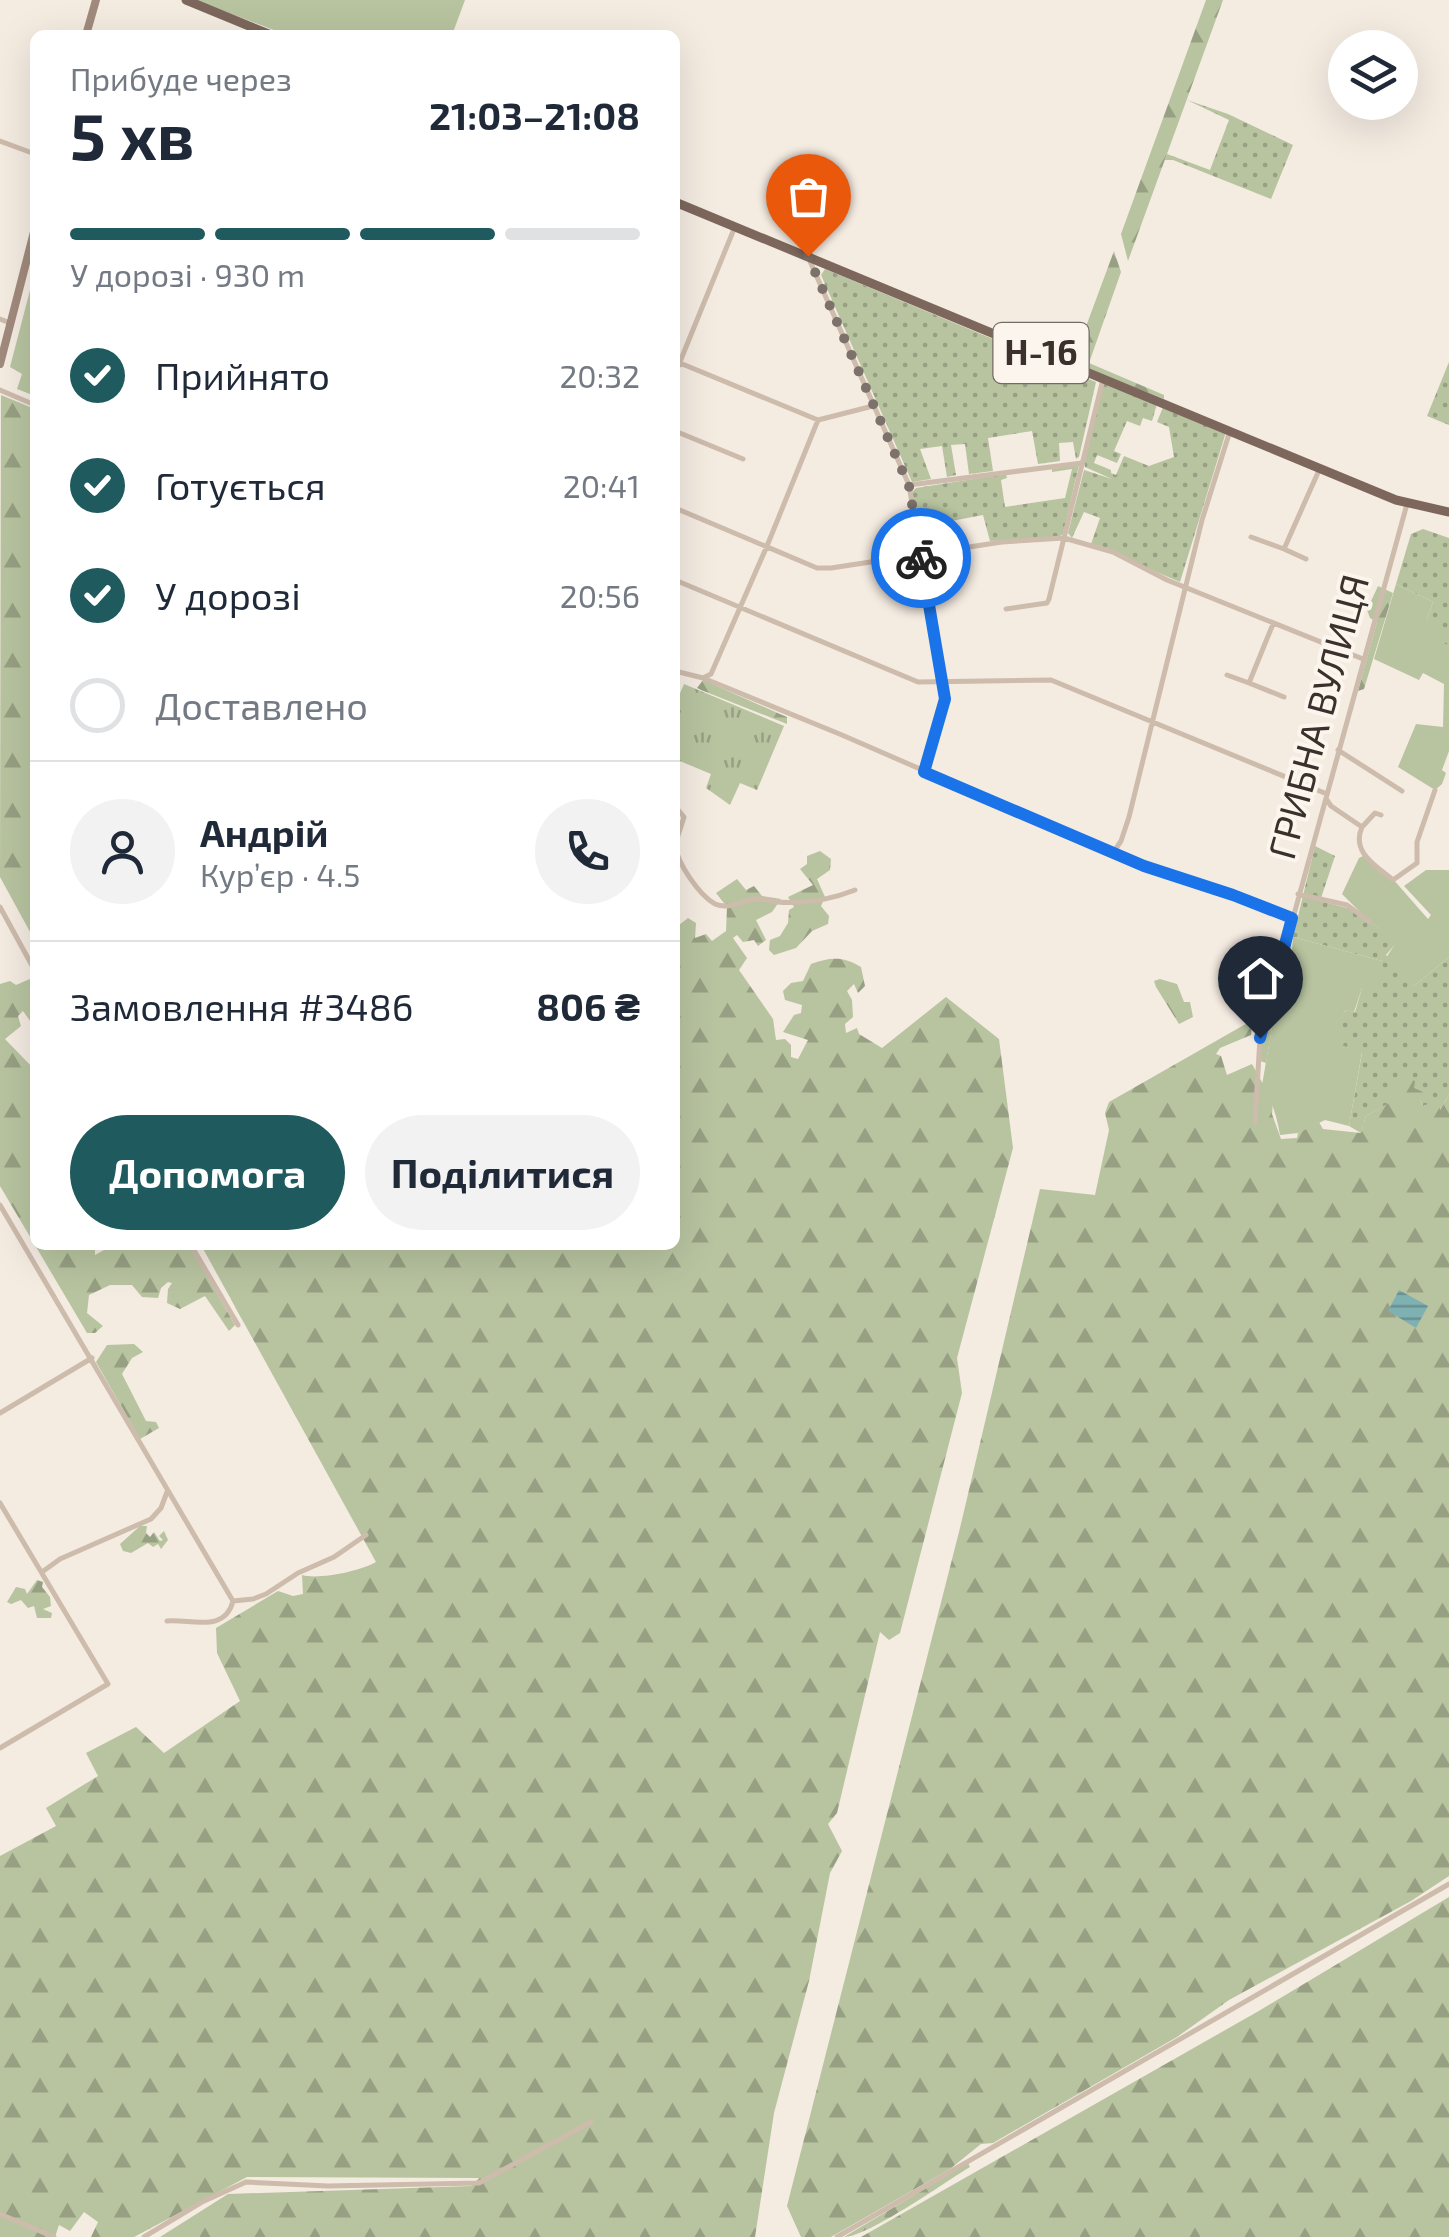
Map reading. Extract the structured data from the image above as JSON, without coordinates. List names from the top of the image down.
{
  "streets": {
    "main road": ["Н-16"],
    "street": ["ГРИБНА ВУЛИЦЯ"]
  },
  "crossings": [
    ["Н-16", "ГРИБНА ВУЛИЦЯ"]
  ],
  "page": {
    "heading": ["5 хв", "Прибуде через", "21:03–21:08"],
    "panel": [
      "Андрій",
      "Кур’єр · 4.5",
      "Замовлення #3486",
      "806 ₴"
    ],
    "bar": "У дорозі · 930 m",
    "list": [
      ["Прийнято", "20:32"],
      ["Готується", "20:41"],
      ["У дорозі", "20:56"],
      "Доставлено"
    ],
    "buttons": ["Допомога", "Поділитися"]
  }
}
